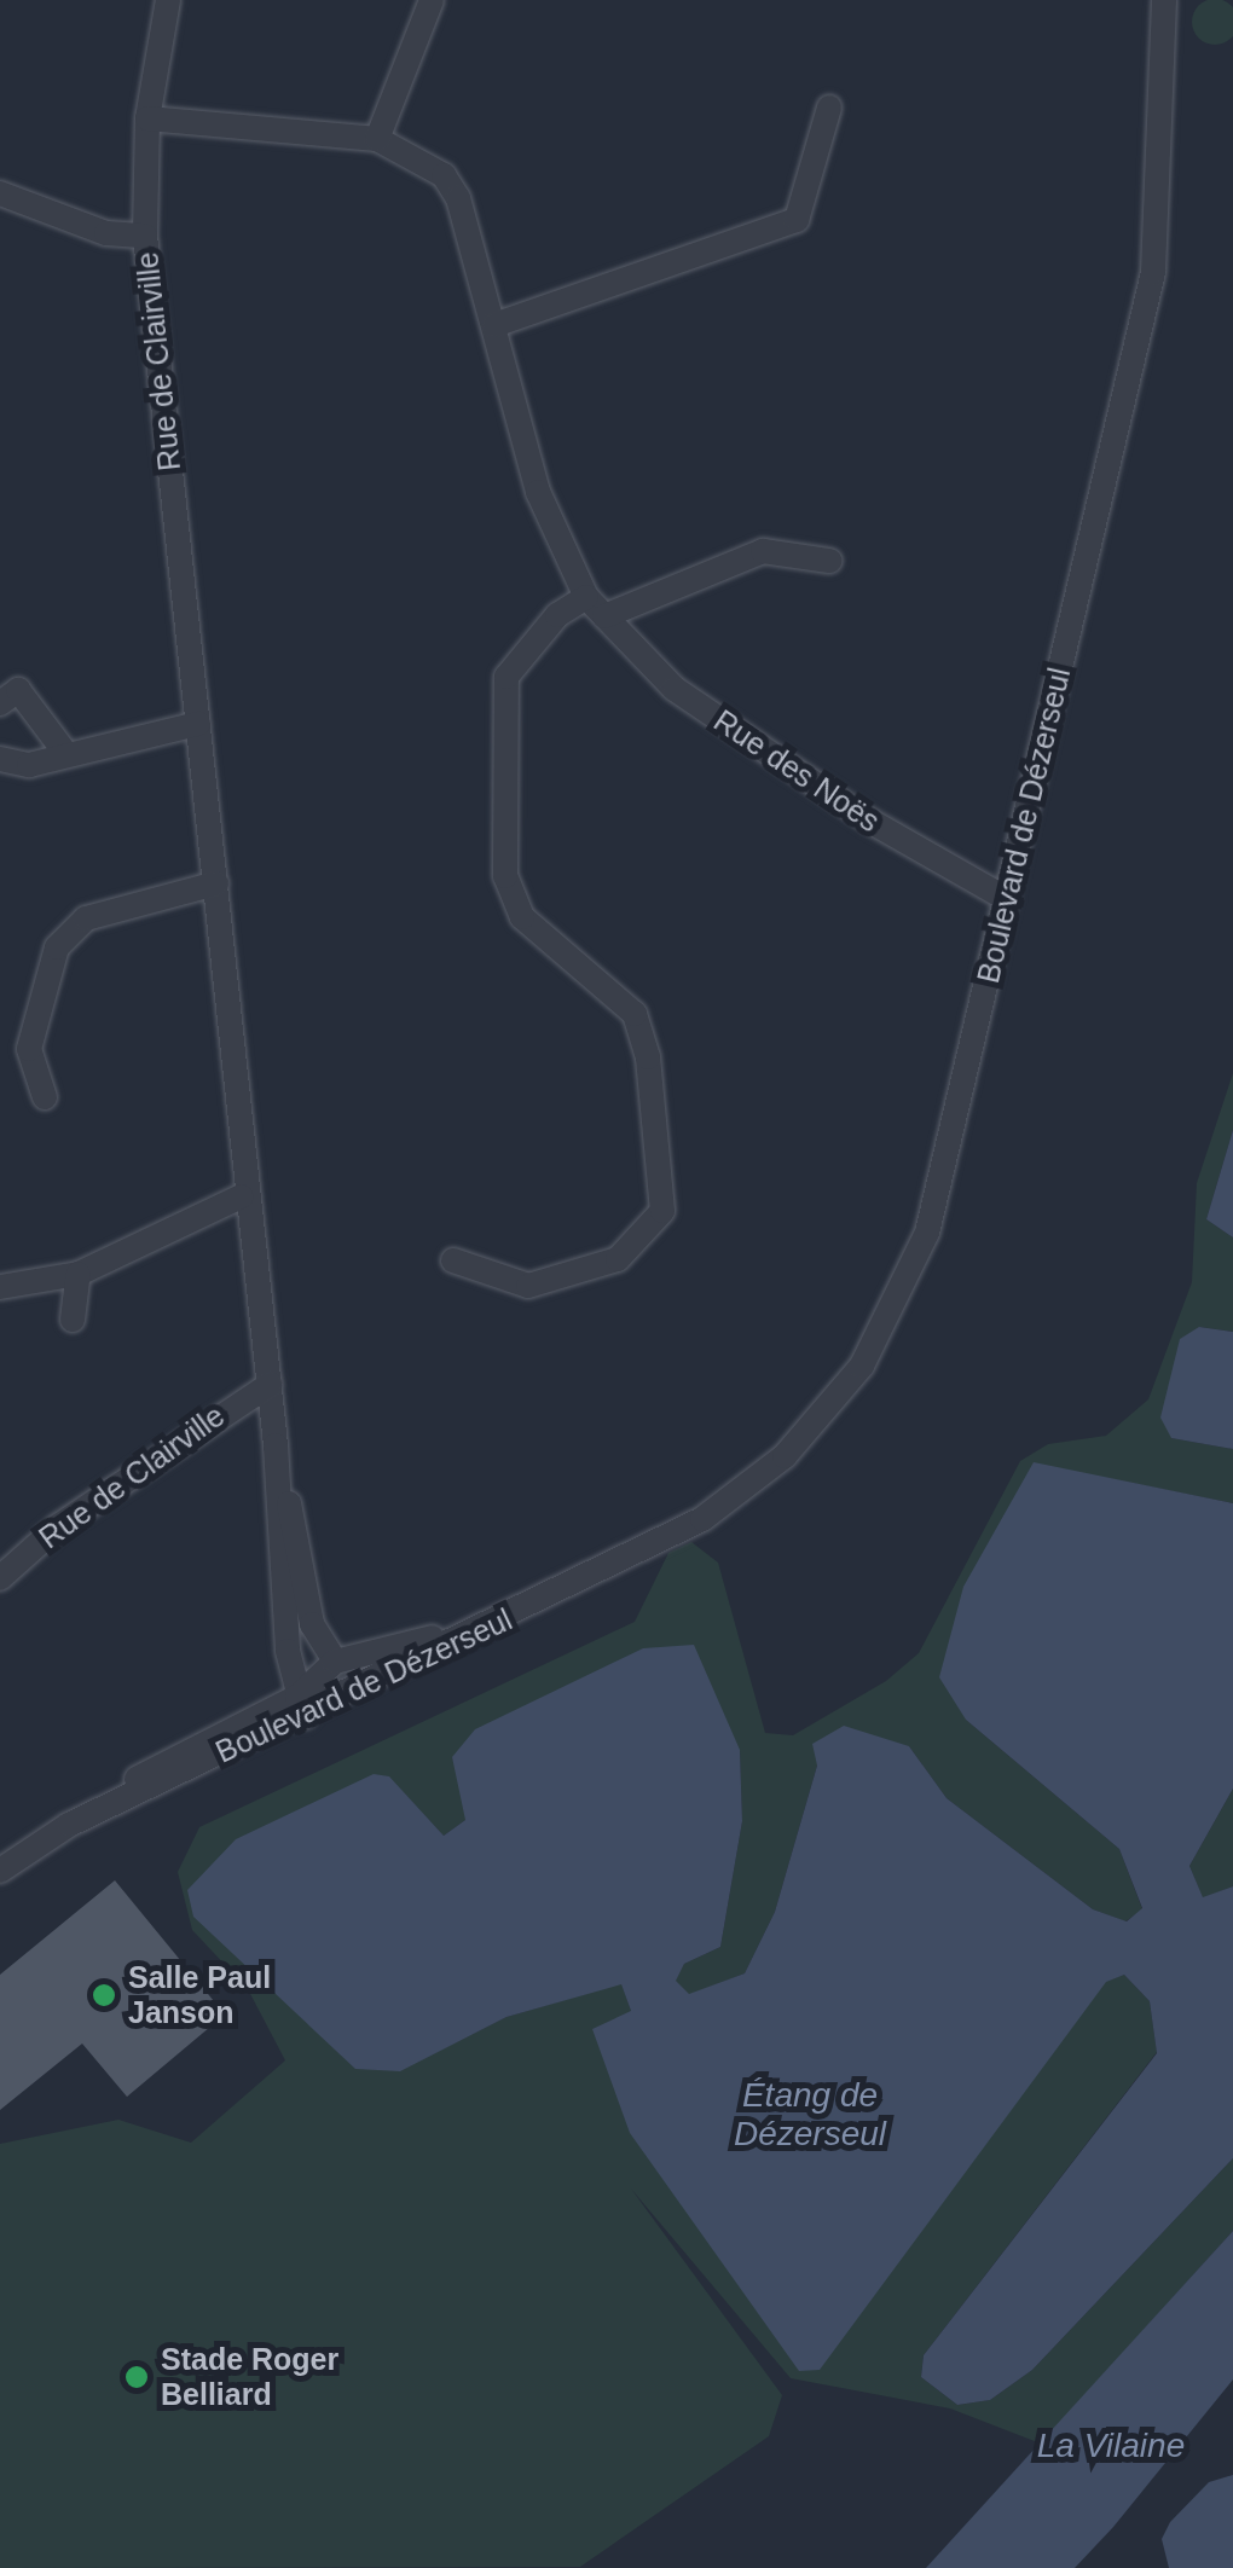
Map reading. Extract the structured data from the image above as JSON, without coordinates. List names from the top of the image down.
{
  "streets": {
    "street": ["Rue de Clairville", "Rue des Noës", "Boulevard de Dézerseul"]
  },
  "crossings": [
    ["Rue de Clairville", "Rue des Noës"],
    ["Rue de Clairville", "Boulevard de Dézerseul"],
    ["Rue des Noës", "Boulevard de Dézerseul"]
  ],
  "water": ["Étang de Dézerseul", "La Vilaine"],
  "places": ["Salle Paul Janson", "Stade Roger Belliard"]
}
